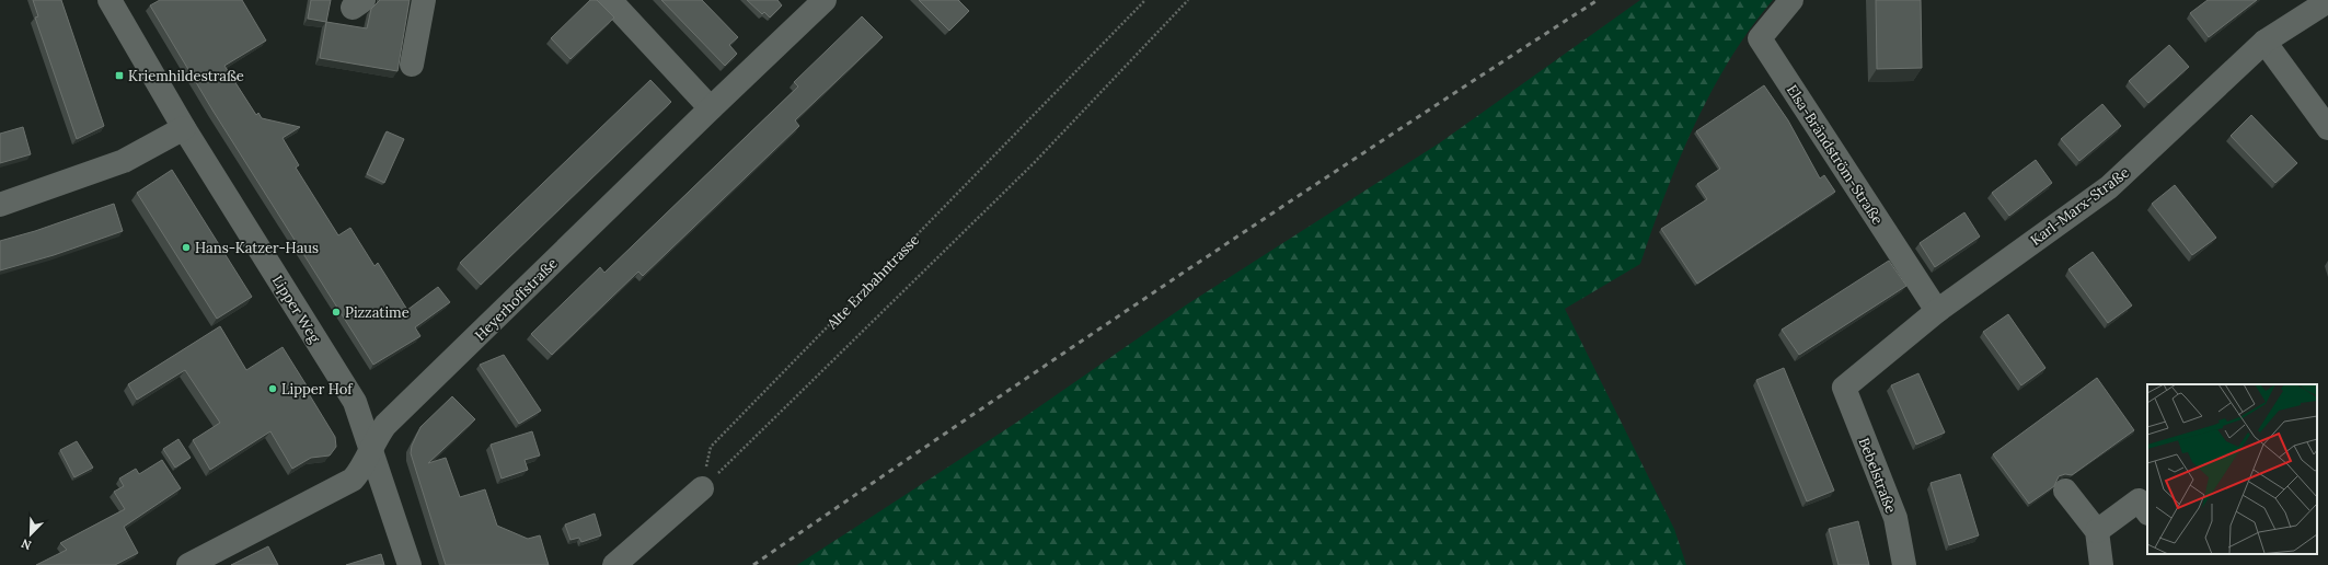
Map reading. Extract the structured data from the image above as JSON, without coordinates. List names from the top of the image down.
{
  "streets": {
    "street": [
      "Elsa-Brändström-Straße",
      "Karl-Marx-Straße",
      "Heyerhoffstraße",
      "Lipper Weg",
      "Bebelstraße"
    ],
    "path": ["Alte Erzbahntrasse"]
  },
  "crossings": [
    ["Elsa-Brändström-Straße", "Karl-Marx-Straße"],
    ["Karl-Marx-Straße", "Bebelstraße"],
    ["Heyerhoffstraße", "Lipper Weg"]
  ],
  "places": {
    "transit": ["Kriemhildestraße"],
    "other": ["Hans-Katzer-Haus", "Pizzatime", "Lipper Hof"]
  },
  "north": "bottom left"
}
